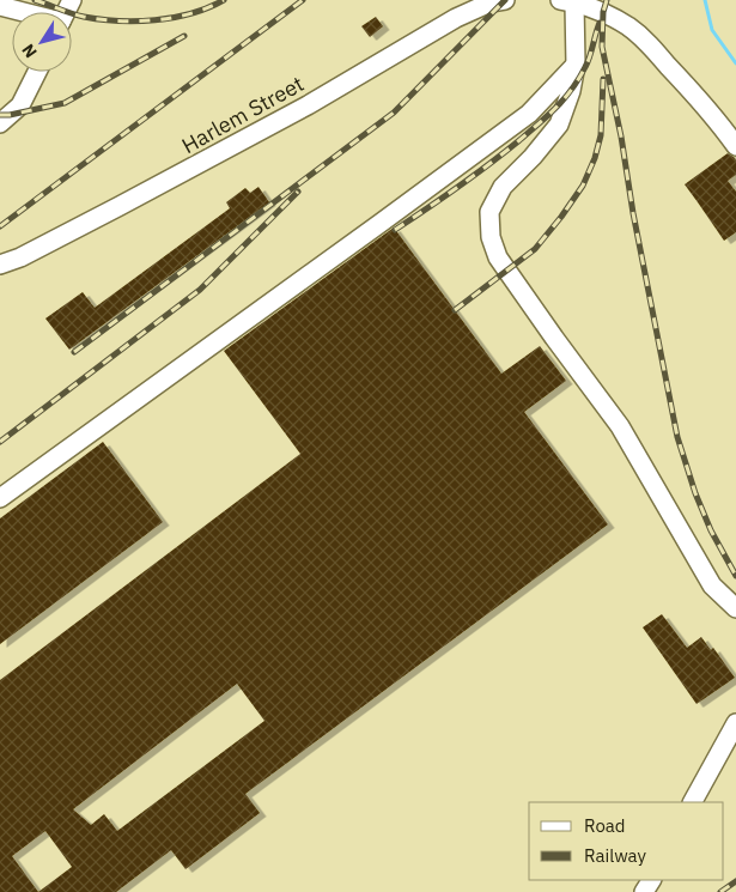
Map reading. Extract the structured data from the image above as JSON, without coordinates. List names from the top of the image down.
{
  "streets": {
    "lane": ["Harlem Street"]
  },
  "legend": ["Road", "Railway"],
  "north": "bottom left"
}
